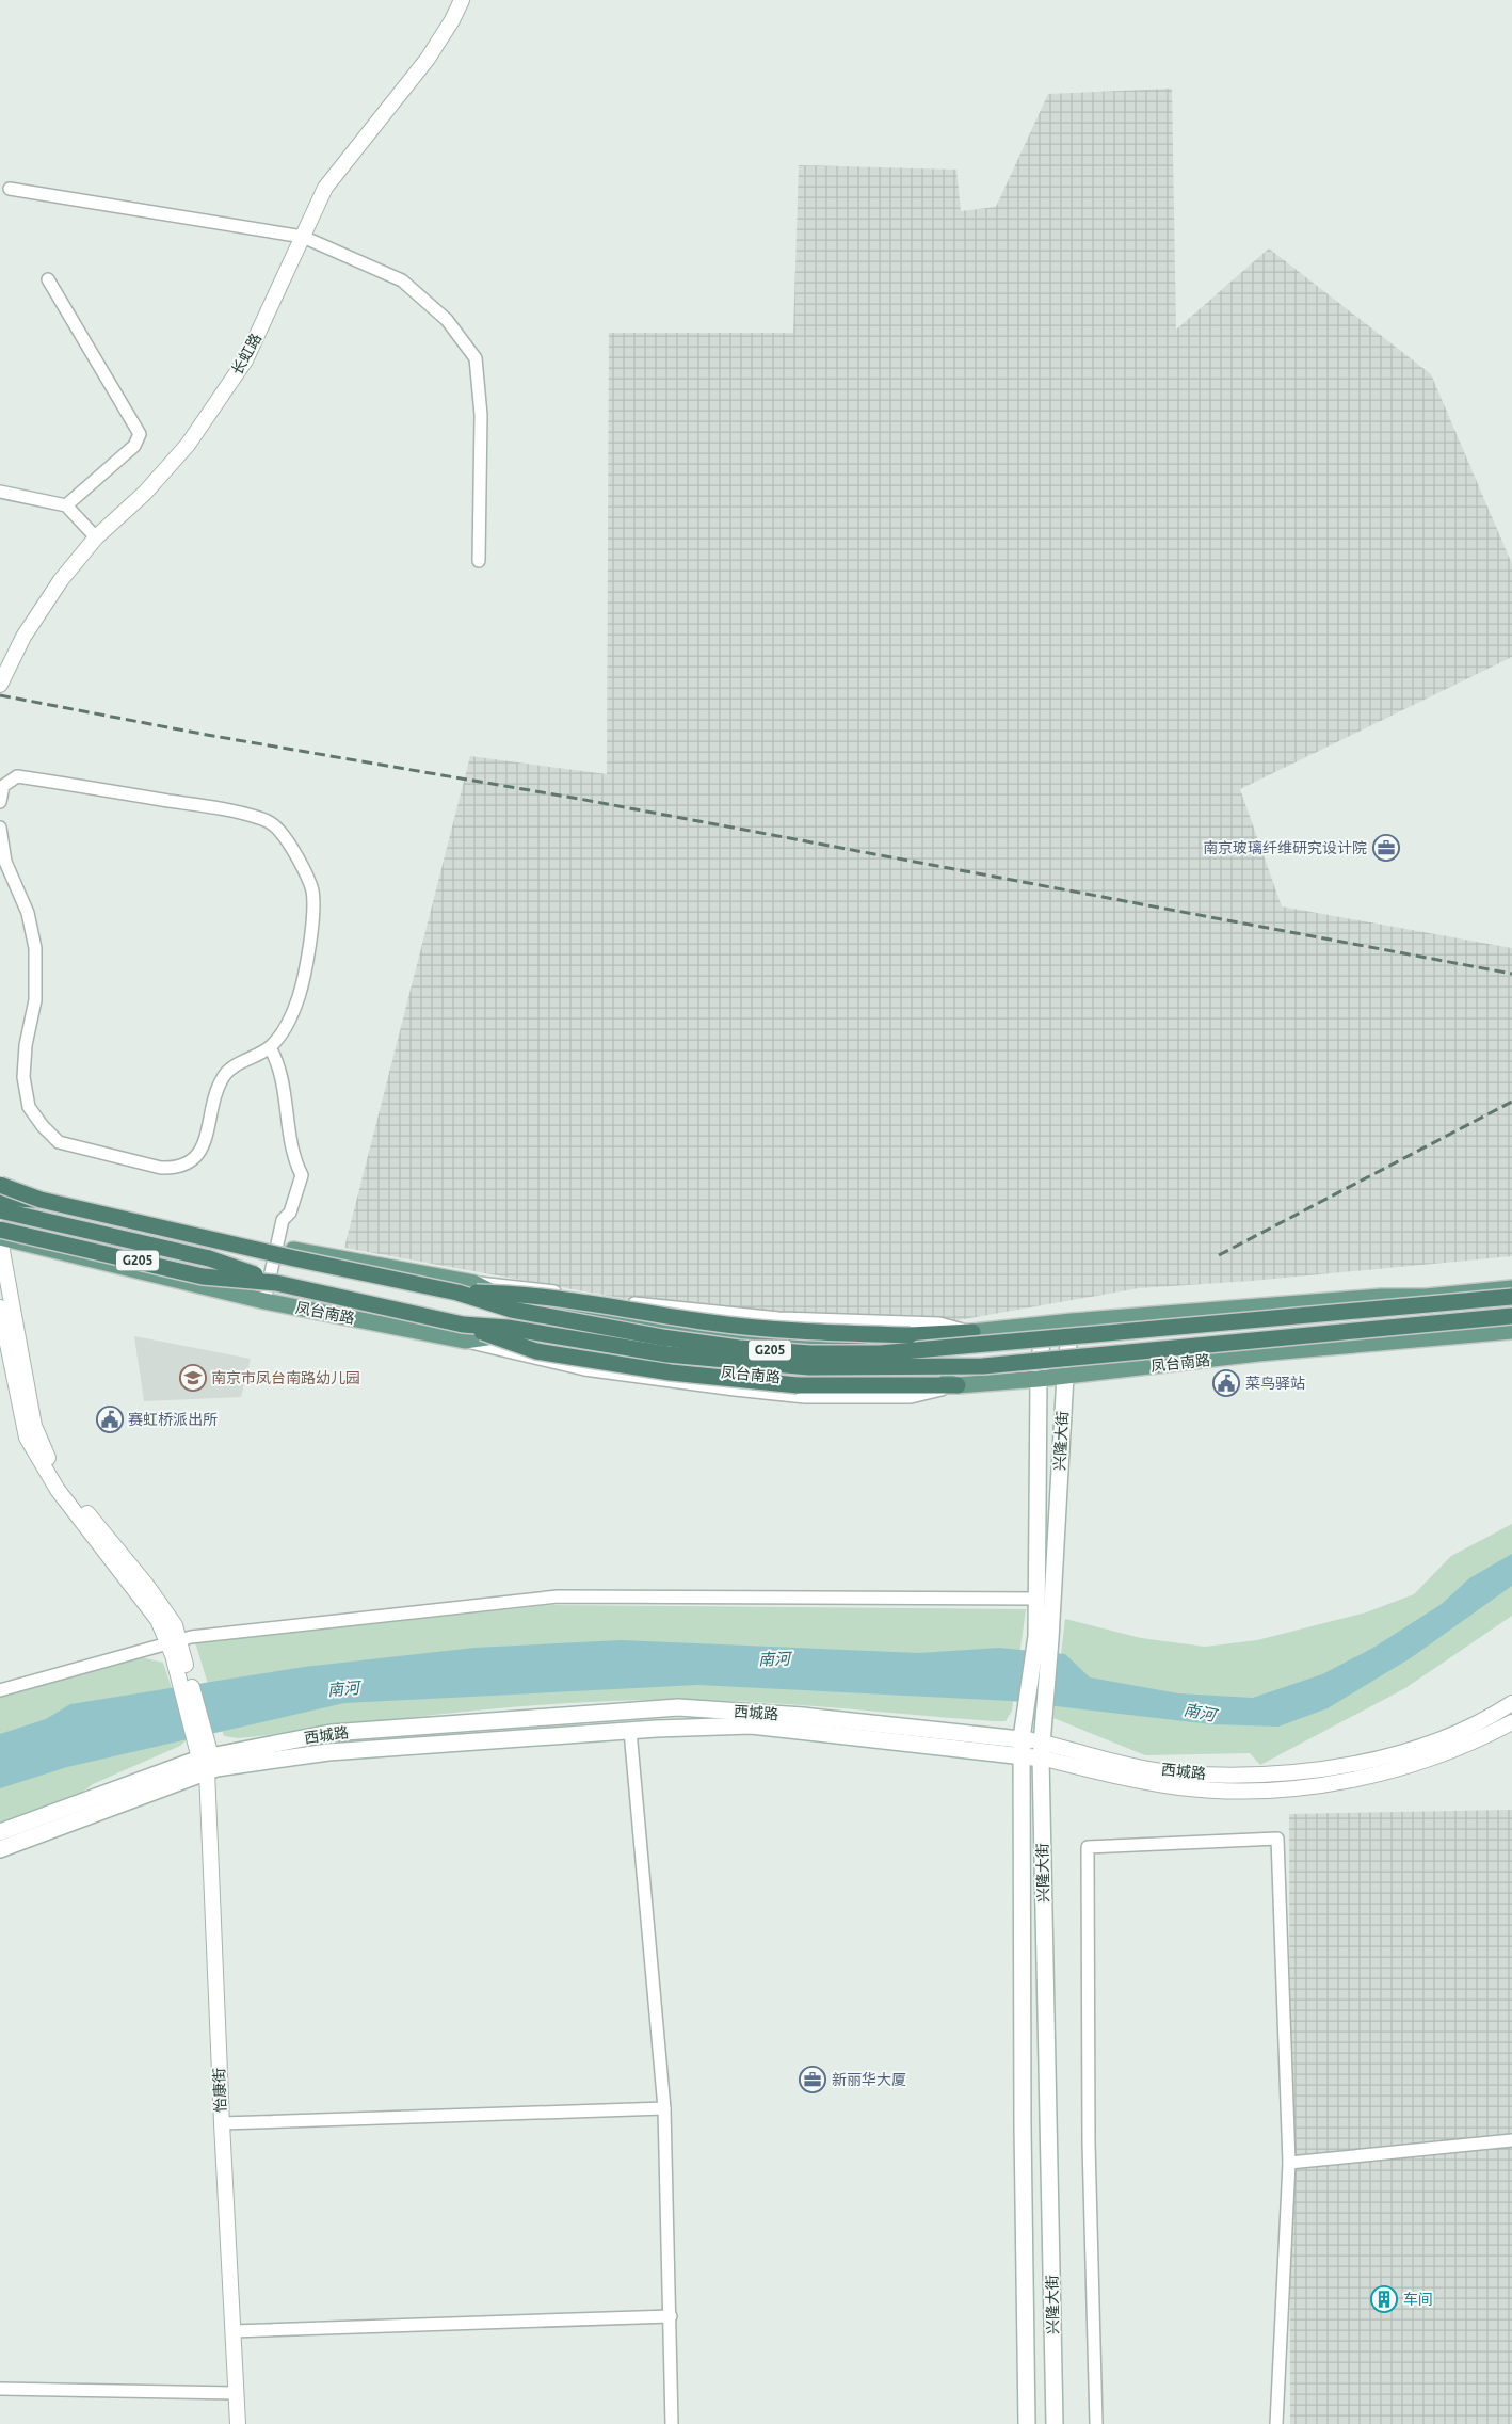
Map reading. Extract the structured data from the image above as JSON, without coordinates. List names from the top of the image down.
{
  "streets": {
    "highway": ["G205", "凤台南路"],
    "main road": ["兴隆大街", "西城路"],
    "street": ["长虹路", "怡康街"]
  },
  "crossings": [
    ["凤台南路", "兴隆大街"],
    ["兴隆大街", "西城路"],
    ["西城路", "怡康街"]
  ],
  "water": ["南河"],
  "places": {
    "office": ["南京玻璃纤维研究设计院", "新丽华大厦"],
    "school or university": ["南京市凤台南路幼儿园"],
    "public building": ["菜鸟驿站", "赛虹桥派出所"],
    "building": ["车间"]
  }
}
